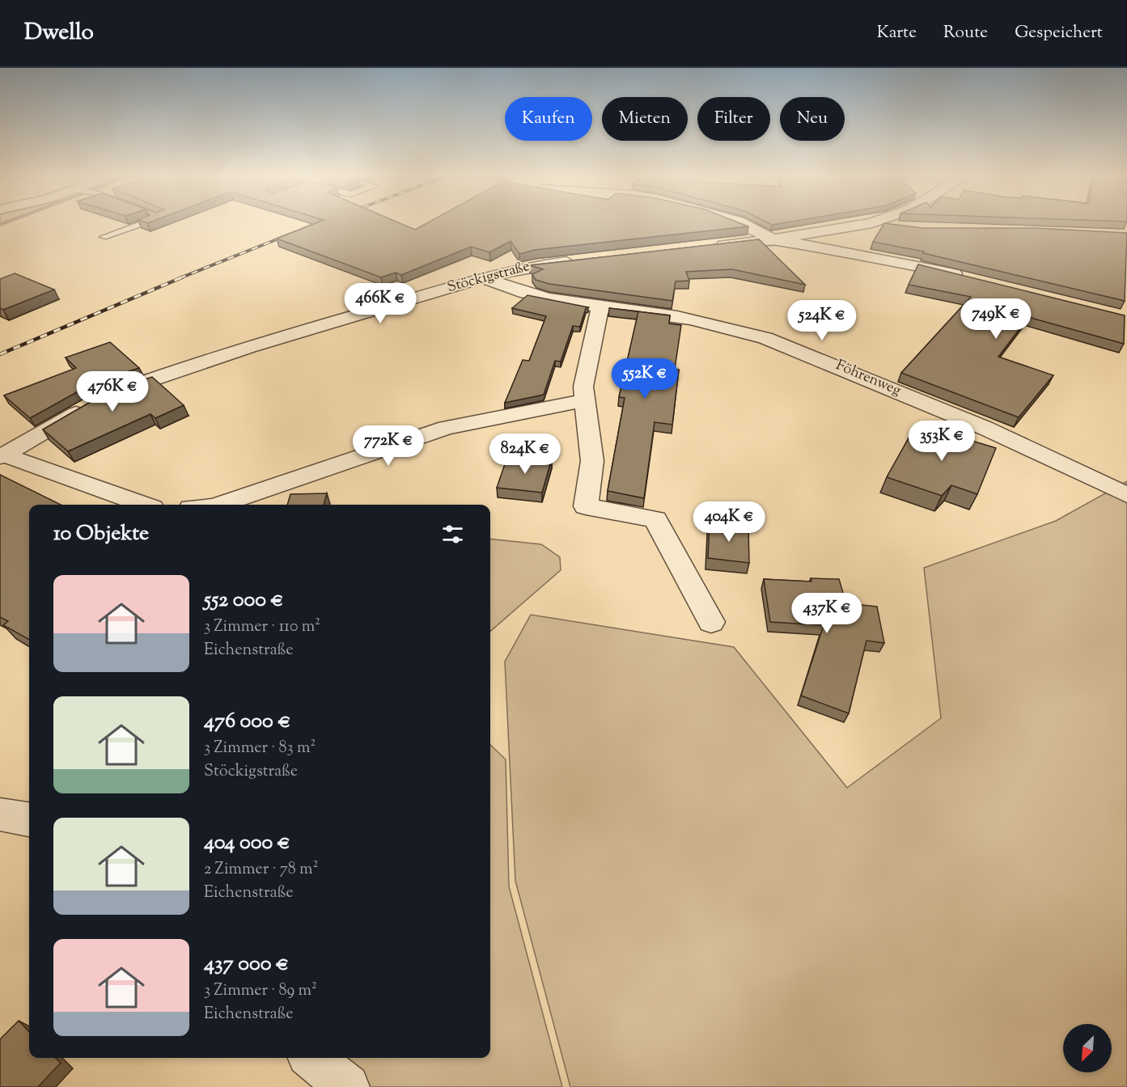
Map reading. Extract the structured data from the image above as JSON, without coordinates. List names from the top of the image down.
{
  "streets": {
    "street": ["Stöckigstraße", "Föhrenweg"]
  },
  "crossings": [
    ["Stöckigstraße", "Föhrenweg"]
  ],
  "north": "bottom left",
  "page": {
    "header": "Dwello",
    "nav": ["Karte", "Route", "Gespeichert"],
    "chip": [
      "Kaufen",
      "Mieten",
      "Filter",
      "Neu"
    ],
    "price": [
      "466K €",
      "749K €",
      "524K €",
      "552K €",
      "476K €",
      "353K €",
      "772K €",
      "824K €",
      "404K €",
      "437K €"
    ],
    "heading": "10 Objekte",
    "list": [
      {
        "name": "552 000 €",
        "note": "3 Zimmer · 110 m² · Eichenstraße"
      },
      {
        "name": "476 000 €",
        "note": "3 Zimmer · 83 m² · Stöckigstraße"
      },
      {
        "name": "404 000 €",
        "note": "2 Zimmer · 78 m² · Eichenstraße"
      },
      {
        "name": "437 000 €",
        "note": "3 Zimmer · 89 m² · Eichenstraße"
      }
    ]
  }
}
